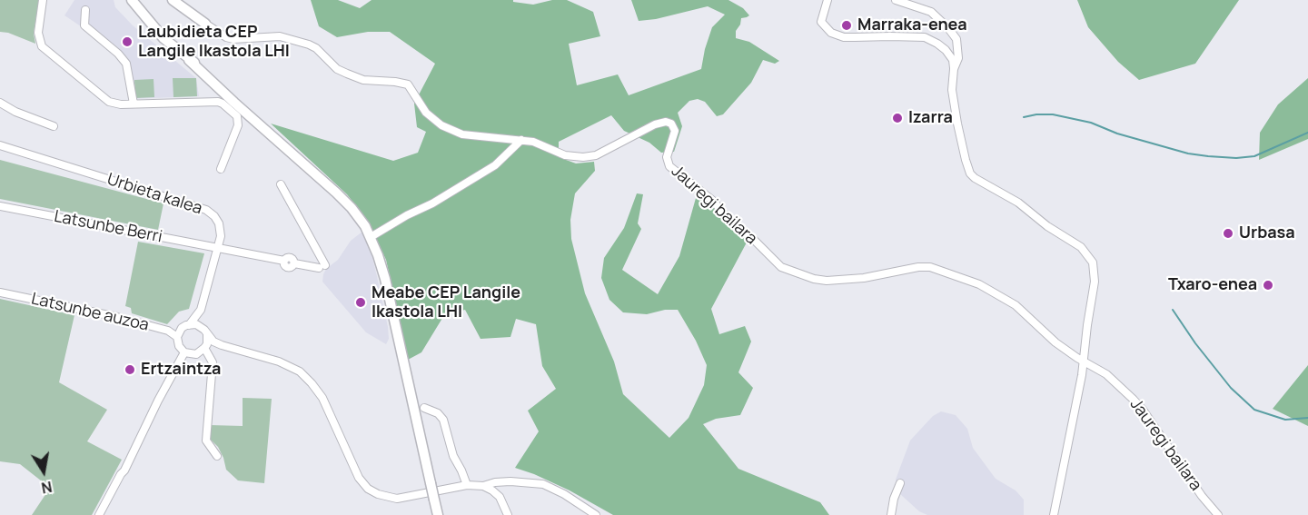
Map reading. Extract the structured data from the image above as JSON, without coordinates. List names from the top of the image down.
{
  "streets": {
    "street": [
      "Urbieta kalea",
      "Jauregi bailara",
      "Latsunbe Berri",
      "Latsunbe auzoa"
    ]
  },
  "crossings": [
    ["Urbieta kalea", "Latsunbe Berri"],
    ["Urbieta kalea", "Latsunbe auzoa"]
  ],
  "places": [
    "Marraka-enea",
    "Laubidieta CEP Langile Ikastola LHI",
    "Izarra",
    "Urbasa",
    "Txaro-enea",
    "Meabe CEP Langile Ikastola LHI",
    "Ertzaintza"
  ],
  "north": "bottom"
}
